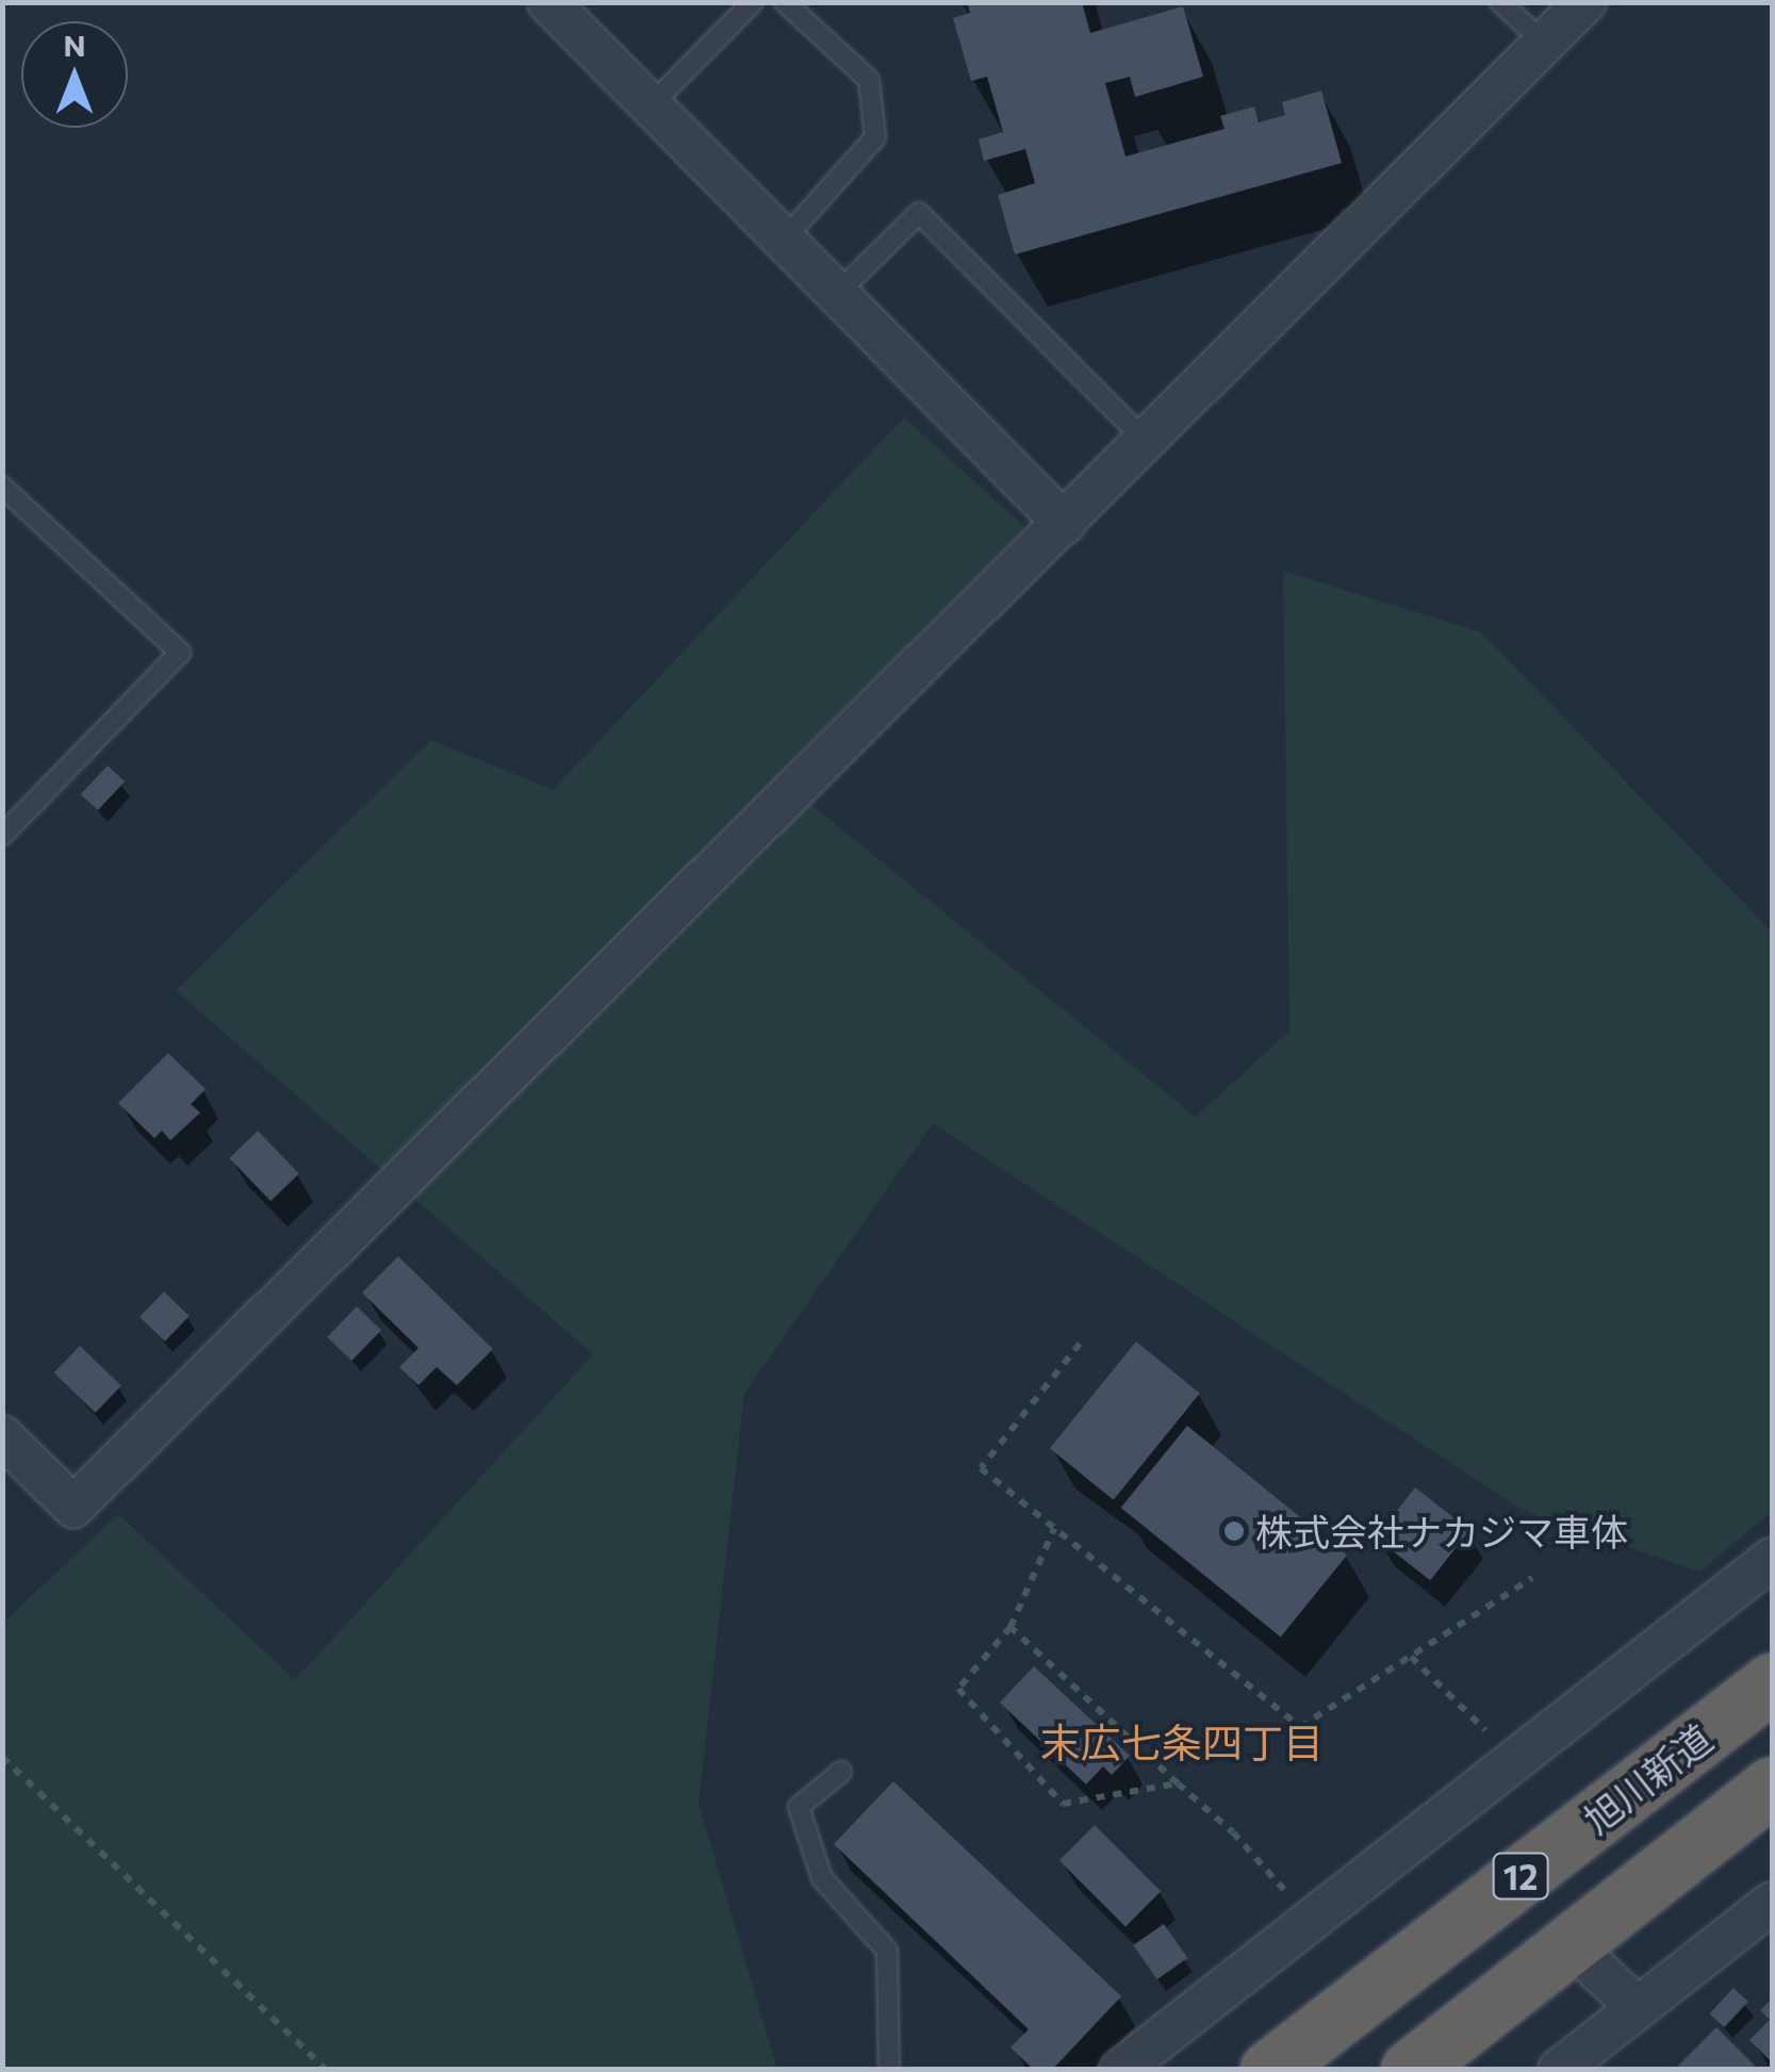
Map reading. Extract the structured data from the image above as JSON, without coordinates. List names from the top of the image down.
{
  "streets": {
    "highway": ["旭川新道", "12"]
  },
  "districts": ["末広七条四丁目"],
  "places": ["株式会社ナカジマ車体"],
  "north": "top"
}
